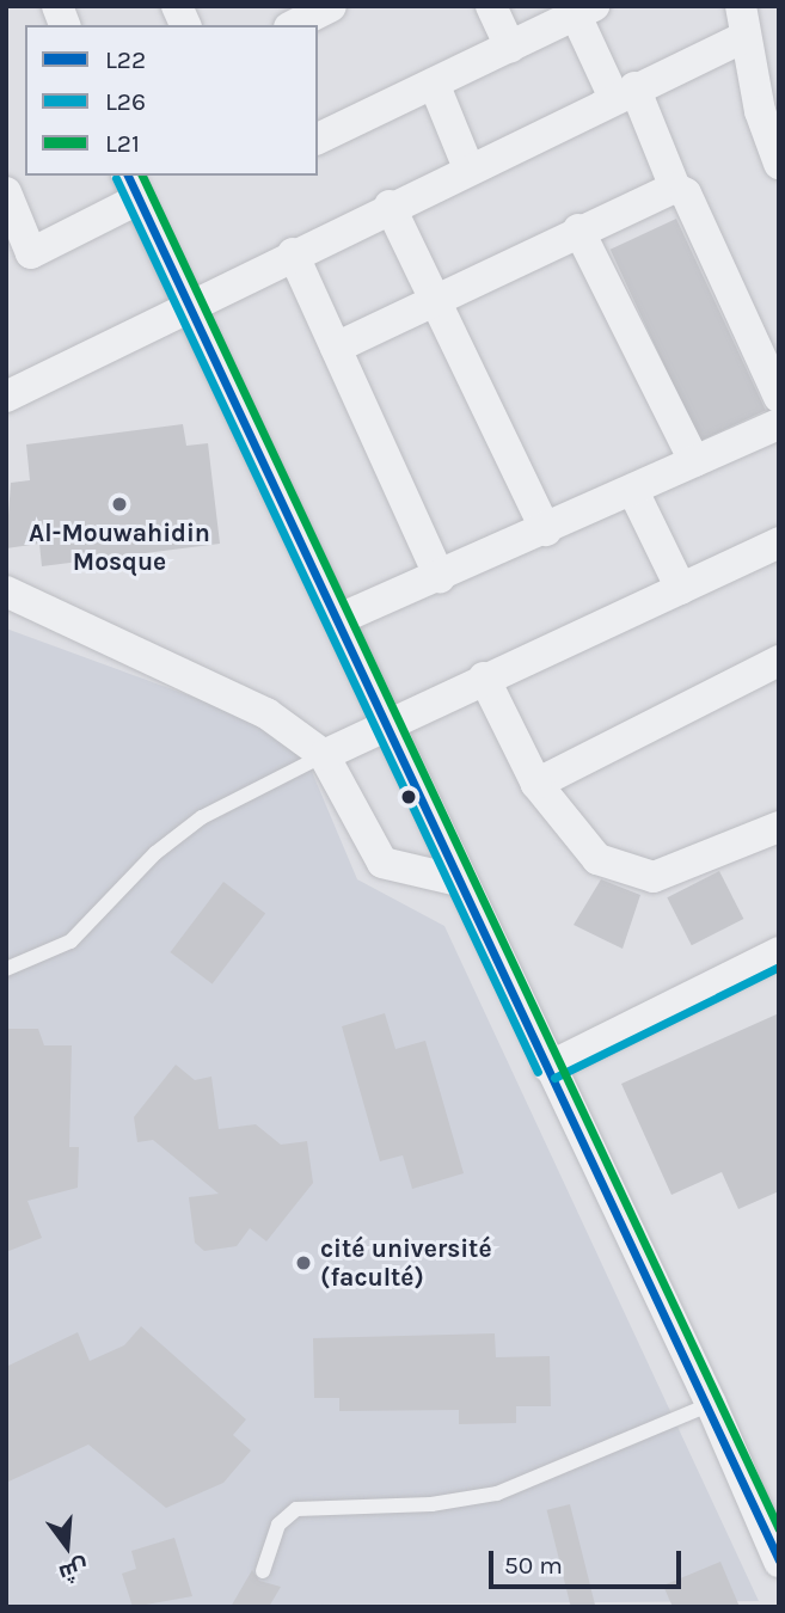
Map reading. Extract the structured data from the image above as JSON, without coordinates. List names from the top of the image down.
{
  "places": ["Al-Mouwahidin Mosque", "cité université (faculté)"],
  "lines": ["transit line L22", "transit line L21", "transit line L26"],
  "legend": ["L22", "L26", "L21"],
  "scale_bar": "50 m",
  "north": "bottom"
}
